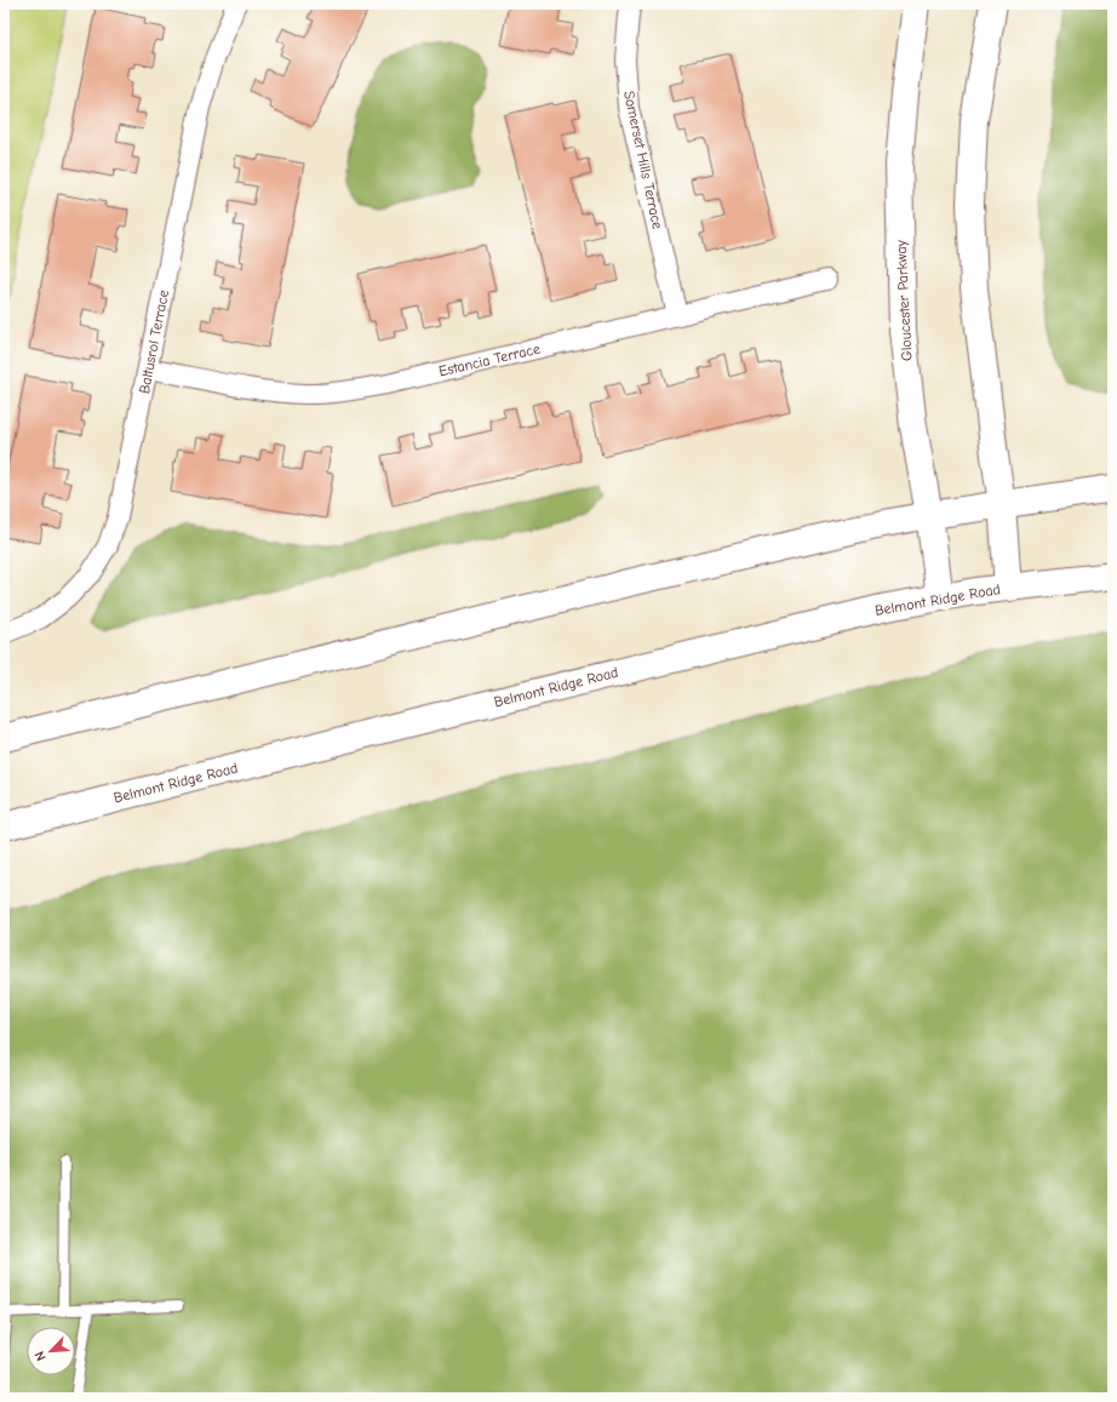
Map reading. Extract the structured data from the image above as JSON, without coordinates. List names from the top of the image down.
{
  "streets": {
    "main road": ["Gloucester Parkway", "Belmont Ridge Road"],
    "street": ["Somerset Hills Terrace", "Baltusrol Terrace", "Estancia Terrace"]
  },
  "crossings": [
    ["Somerset Hills Terrace", "Estancia Terrace"],
    ["Gloucester Parkway", "Belmont Ridge Road"],
    ["Baltusrol Terrace", "Estancia Terrace"]
  ],
  "north": "bottom left"
}
